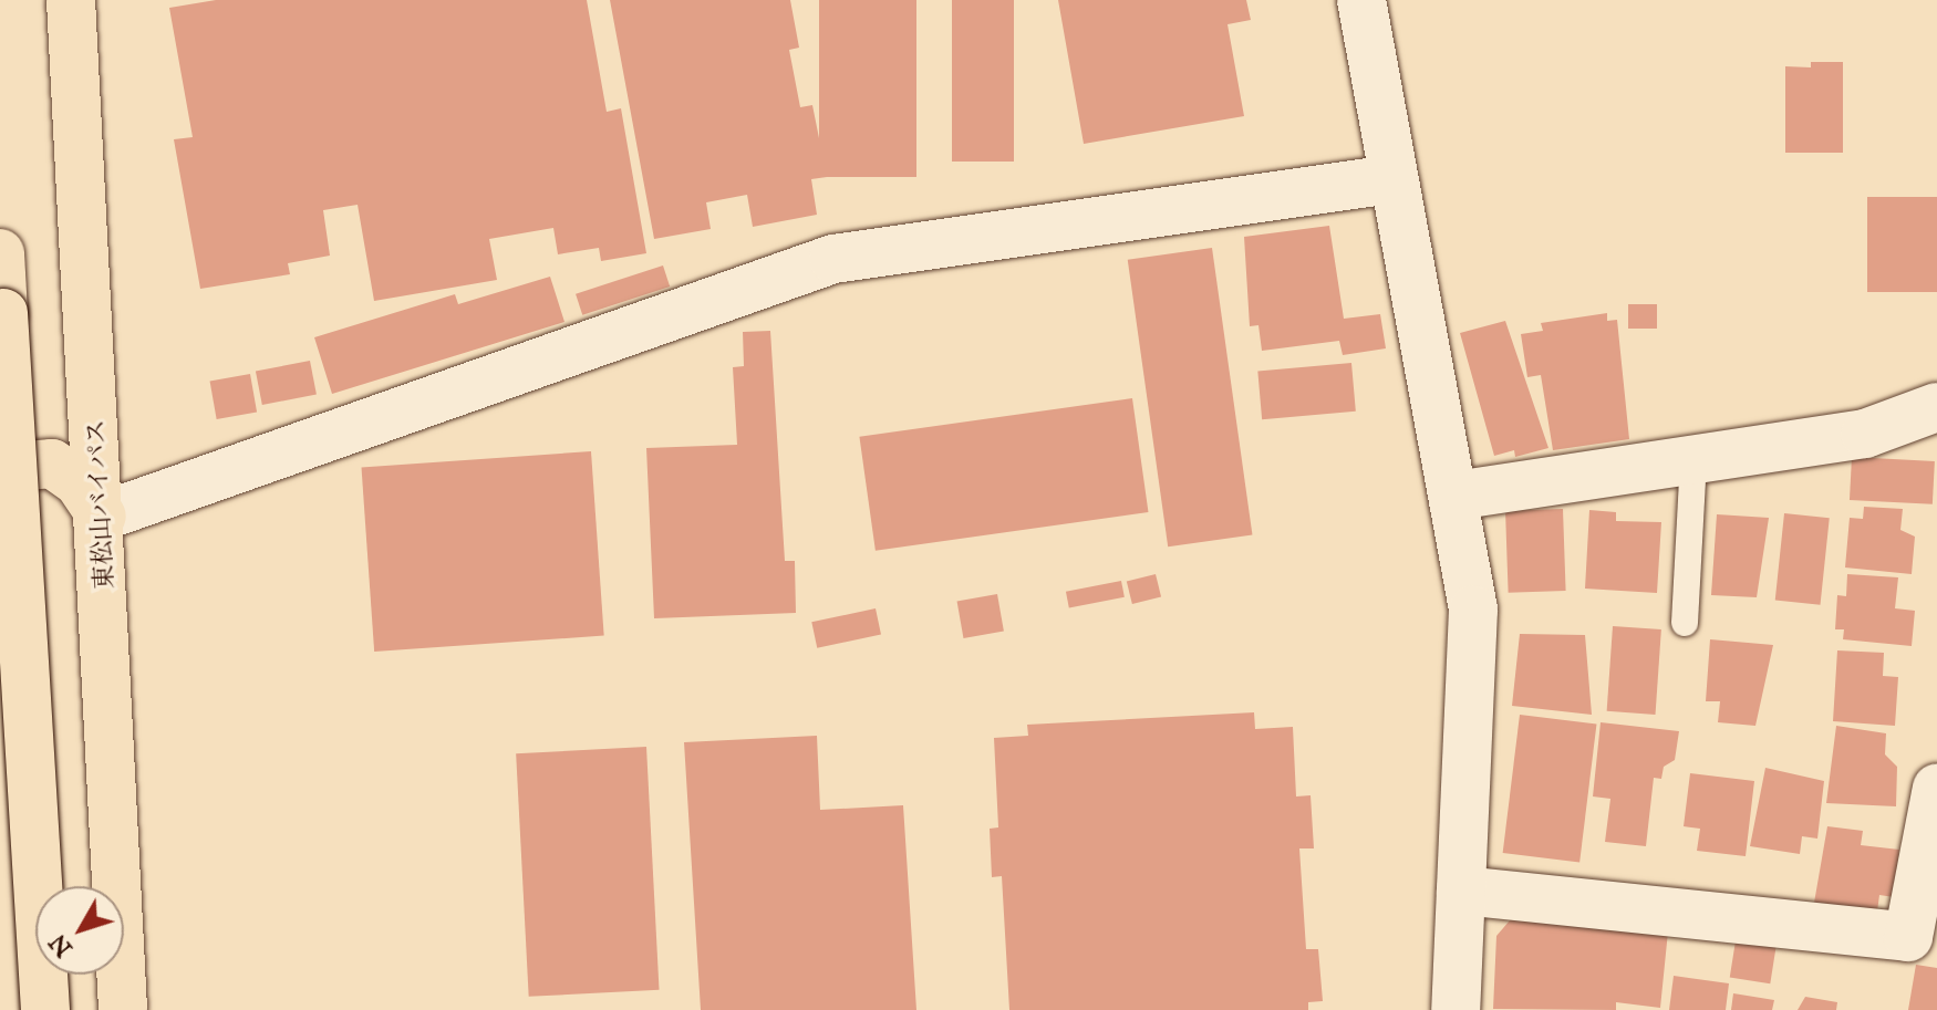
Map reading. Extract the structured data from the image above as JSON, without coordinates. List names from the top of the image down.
{
  "streets": {
    "highway": ["東松山バイパス"]
  },
  "north": "bottom left"
}
